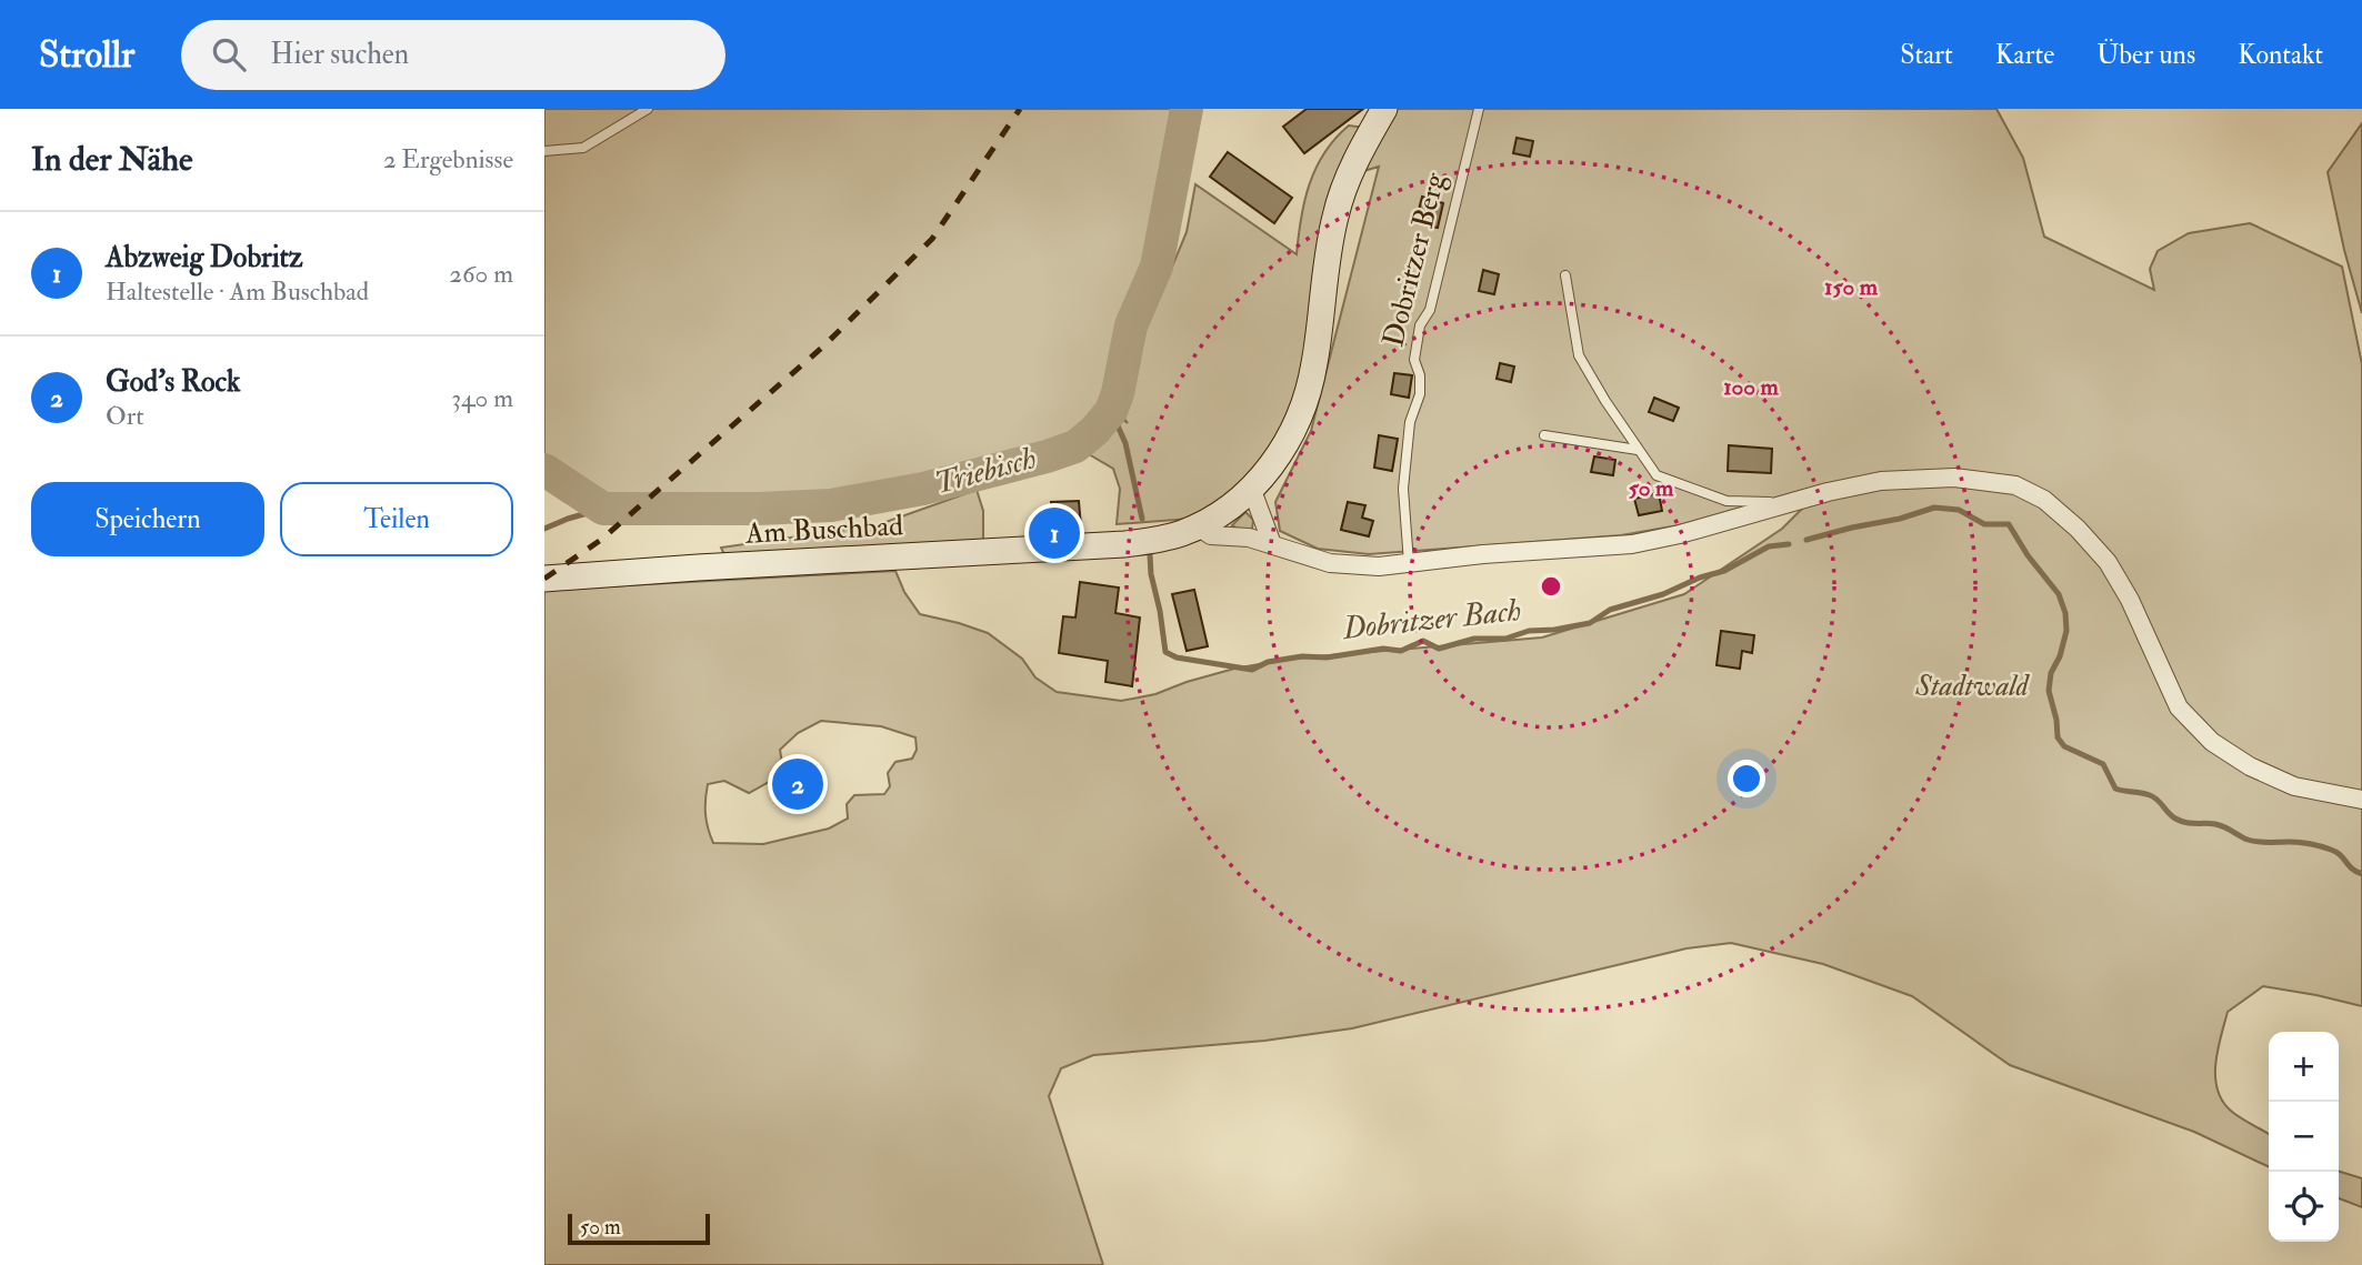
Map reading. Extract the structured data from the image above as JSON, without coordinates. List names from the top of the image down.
{
  "streets": {
    "main road": ["Am Buschbad"],
    "lane": ["Dobritzer Berg"]
  },
  "water": ["Triebisch", "Dobritzer Bach"],
  "parks": ["Stadtwald"],
  "scale_bar": "50 m",
  "page": {
    "header": "Strollr",
    "search": "Hier suchen",
    "nav": [
      "Start",
      "Karte",
      "Über uns",
      "Kontakt"
    ],
    "heading": ["In der Nähe", "2 Ergebnisse"],
    "list": [
      {
        "mark": "1",
        "name": "Abzweig Dobritz",
        "note": "Haltestelle · Am Buschbad",
        "value": "260 m"
      },
      {
        "mark": "2",
        "name": "God's Rock",
        "note": "Ort",
        "value": "340 m"
      }
    ],
    "buttons": ["Speichern", "Teilen"],
    "pins": ["1", "2"],
    "map_buttons": ["+", "−"],
    "scale": "50 m"
  },
  "rings": ["150 m", "100 m", "50 m"]
}
